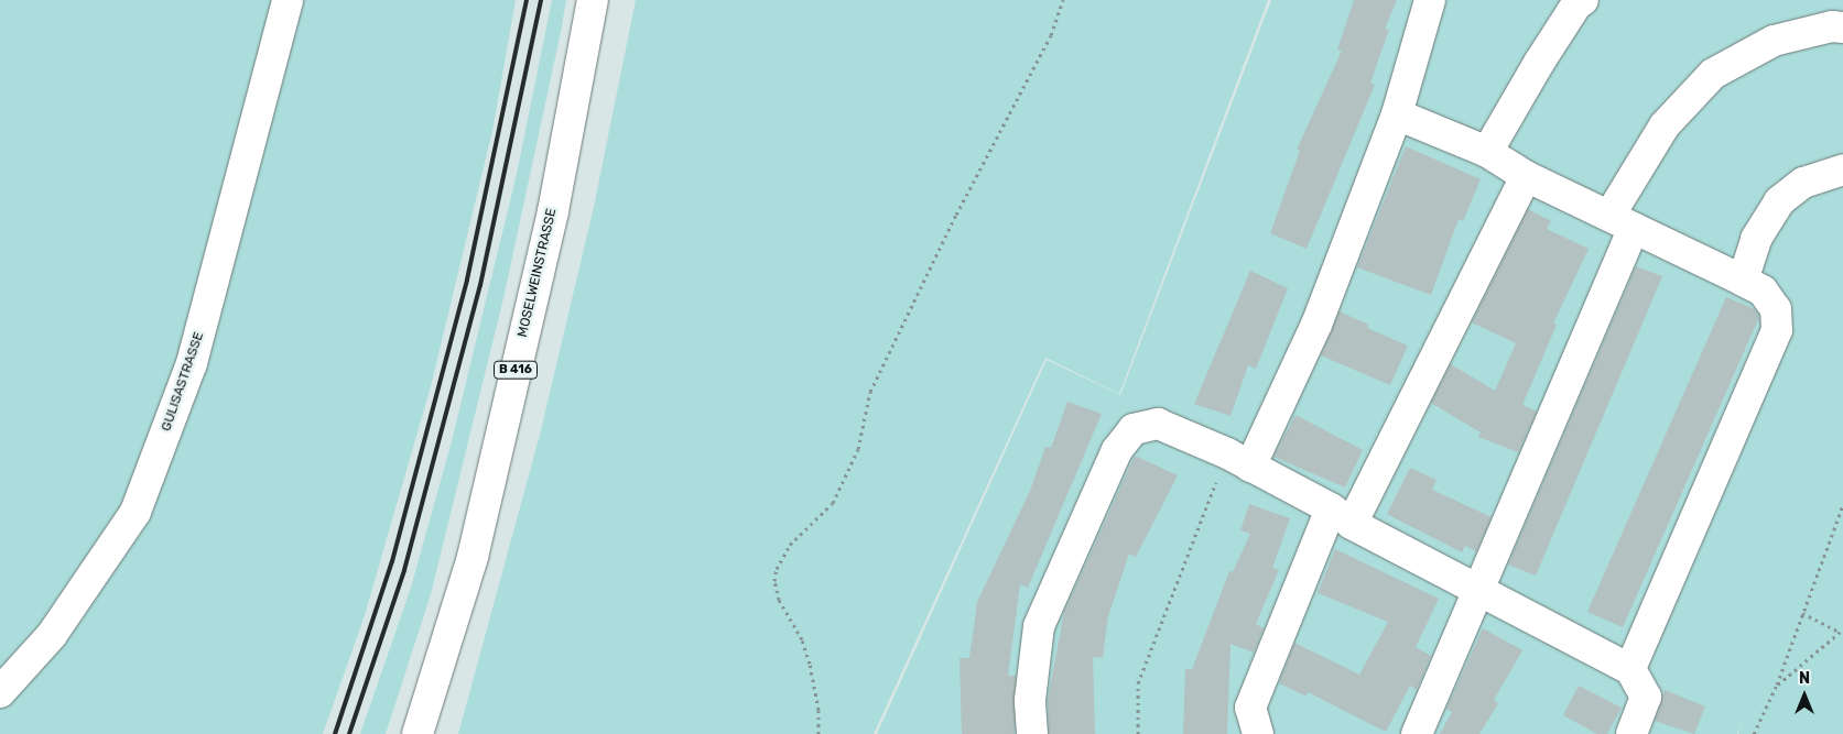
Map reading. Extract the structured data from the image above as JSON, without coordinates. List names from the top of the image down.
{
  "streets": {
    "street": ["MOSELWEINSTRASSE", "B 416", "GULISASTRASSE"]
  },
  "north": "top"
}
